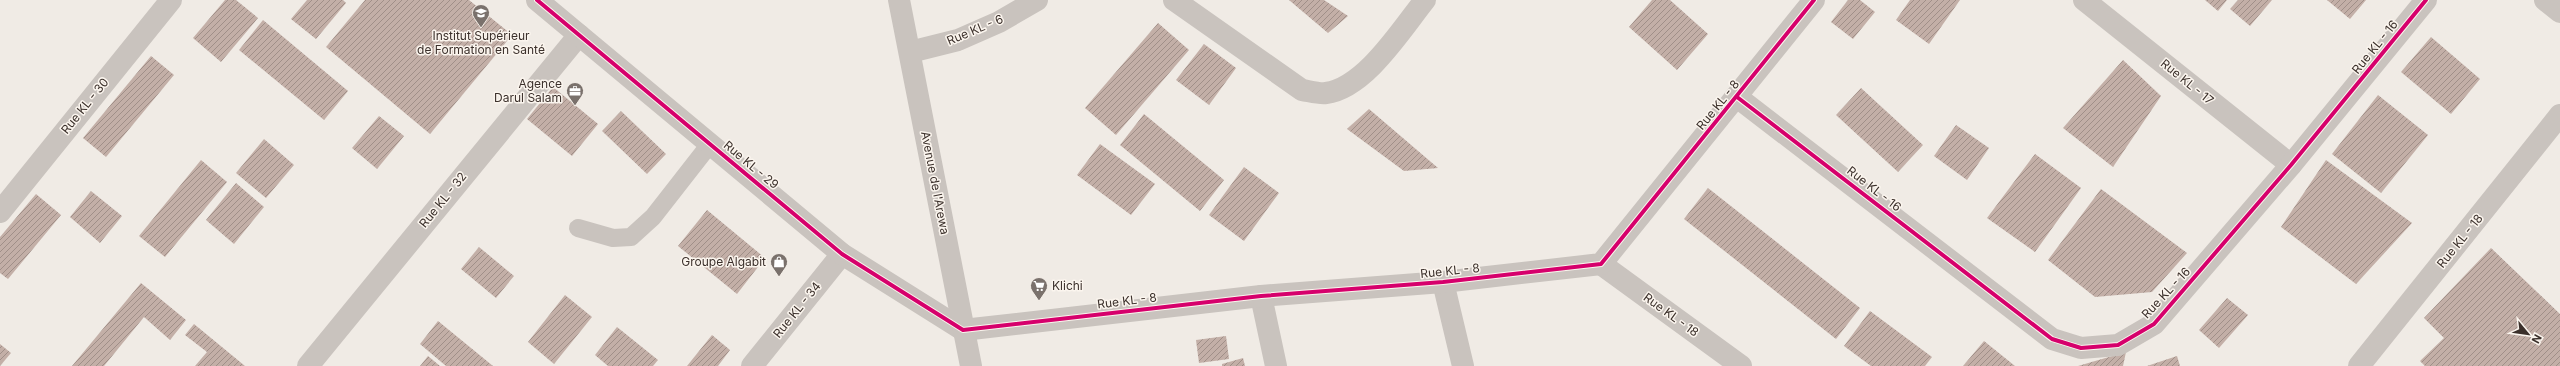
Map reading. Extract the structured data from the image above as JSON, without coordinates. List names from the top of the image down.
{
  "streets": {
    "street": [
      "Rue KL - 6",
      "Rue KL - 16",
      "Rue KL - 17",
      "Rue KL - 8",
      "Rue KL - 30",
      "Rue KL - 29",
      "Avenue de l'Arewa",
      "Rue KL - 32",
      "Rue KL - 18",
      "Rue KL - 34"
    ]
  },
  "crossings": [
    ["Rue KL - 6", "Avenue de l'Arewa"],
    ["Rue KL - 16", "Rue KL - 17"],
    ["Rue KL - 16", "Rue KL - 8"],
    ["Rue KL - 8", "Rue KL - 29"],
    ["Rue KL - 8", "Avenue de l'Arewa"],
    ["Rue KL - 8", "Rue KL - 18"],
    ["Rue KL - 29", "Avenue de l'Arewa"],
    ["Rue KL - 29", "Rue KL - 32"],
    ["Rue KL - 29", "Rue KL - 34"]
  ],
  "places": {
    "school or university": ["Institut Supérieur de Formation en Santé"],
    "office": ["Agence Darul Salam"],
    "shop": ["Groupe Algabit"],
    "supermarket": ["Klichi"]
  },
  "north": "bottom right"
}
